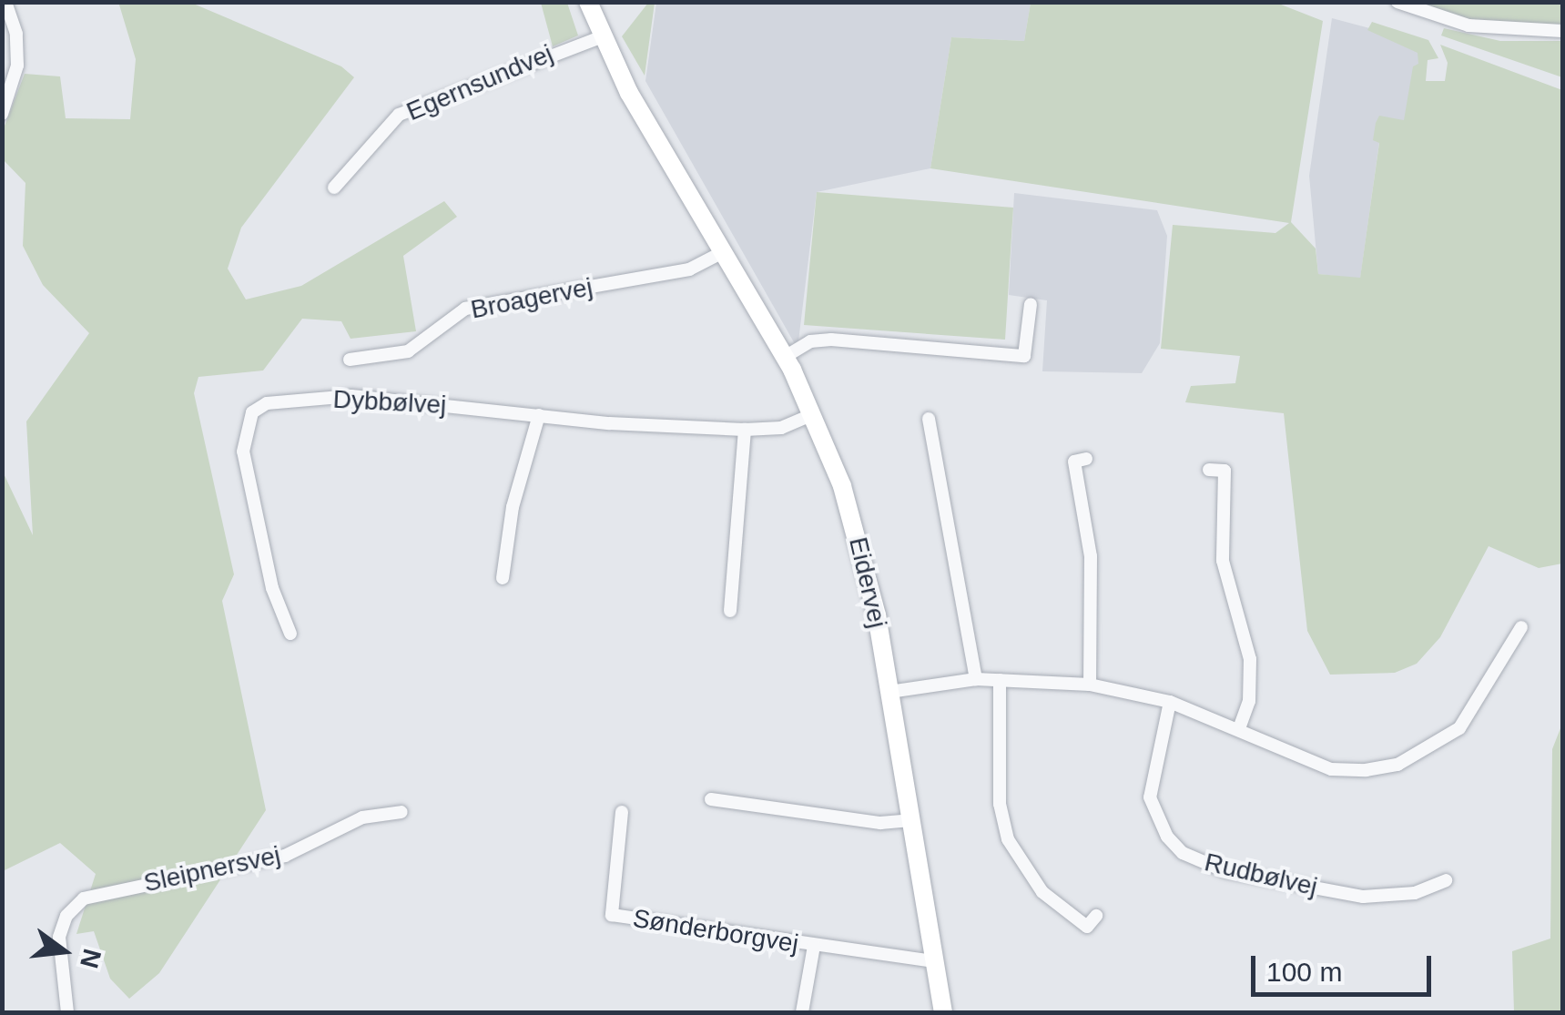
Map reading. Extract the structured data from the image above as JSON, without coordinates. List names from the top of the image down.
{
  "streets": {
    "street": [
      "Egernsundvej",
      "Broagervej",
      "Dybbølvej",
      "Eidervej",
      "Sleipnersvej",
      "Rudbølvej",
      "Sønderborgvej"
    ]
  },
  "crossings": [
    ["Egernsundvej", "Eidervej"],
    ["Broagervej", "Eidervej"],
    ["Dybbølvej", "Eidervej"],
    ["Eidervej", "Sønderborgvej"]
  ],
  "scale_bar": "100 m",
  "north": "right"
}
